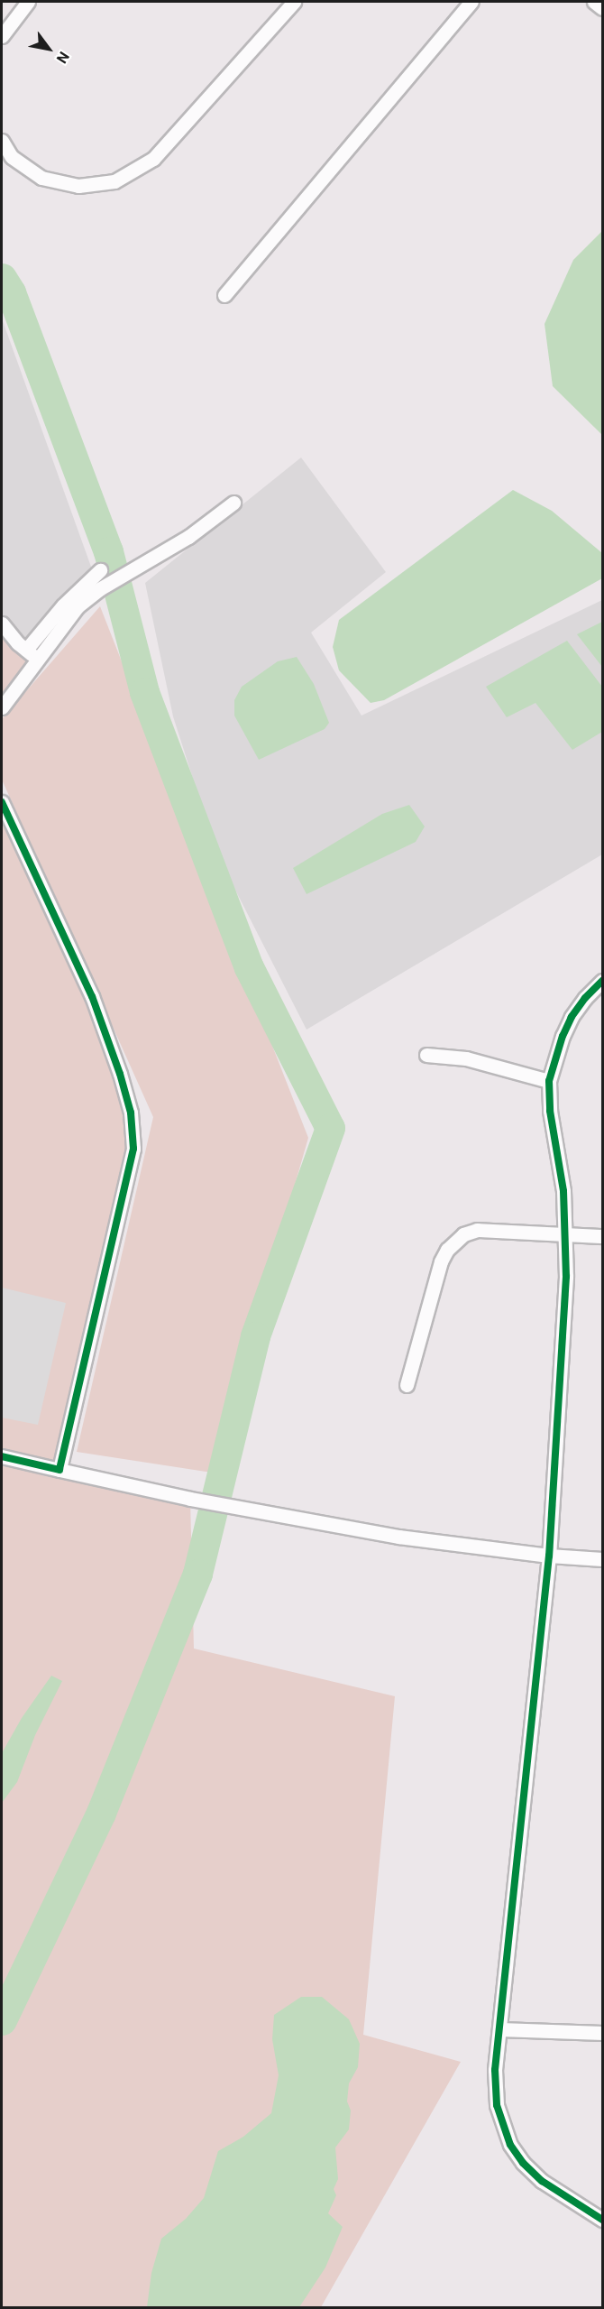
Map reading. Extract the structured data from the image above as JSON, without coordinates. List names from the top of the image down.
{
  "north": "bottom right"
}
